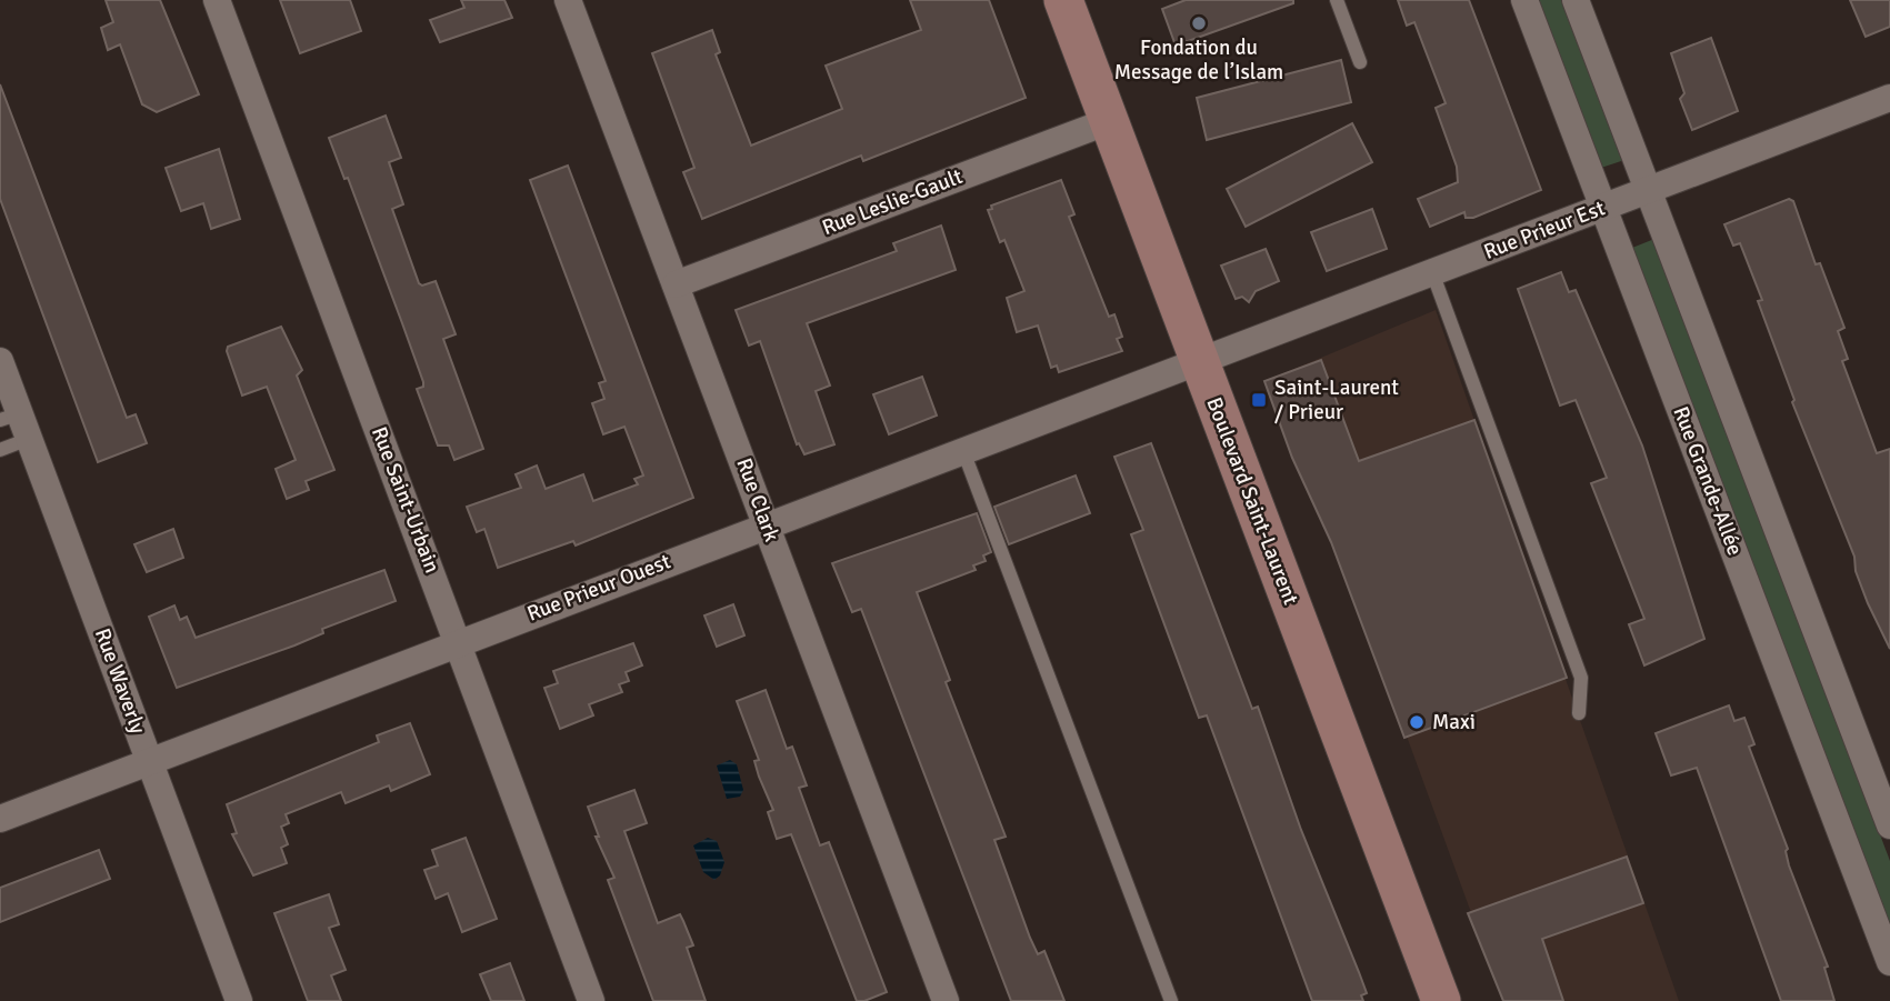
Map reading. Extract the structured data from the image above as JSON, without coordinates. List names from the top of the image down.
{
  "streets": {
    "main road": ["Boulevard Saint-Laurent"],
    "street": [
      "Rue Leslie-Gault",
      "Rue Prieur Est",
      "Rue Grande-Allée",
      "Rue Saint-Urbain",
      "Rue Clark",
      "Rue Prieur Ouest",
      "Rue Waverly"
    ]
  },
  "crossings": [
    ["Rue Leslie-Gault", "Rue Clark"],
    ["Rue Leslie-Gault", "Boulevard Saint-Laurent"],
    ["Rue Prieur Est", "Rue Grande-Allée"],
    ["Rue Prieur Est", "Boulevard Saint-Laurent"],
    ["Rue Prieur Est", "Rue Prieur Ouest"],
    ["Rue Saint-Urbain", "Rue Prieur Ouest"],
    ["Rue Clark", "Rue Prieur Ouest"],
    ["Boulevard Saint-Laurent", "Rue Prieur Ouest"],
    ["Rue Prieur Ouest", "Rue Waverly"]
  ],
  "places": {
    "other": ["Fondation du Message de l’Islam", "Maxi"],
    "transit": ["Saint-Laurent / Prieur"]
  }
}
